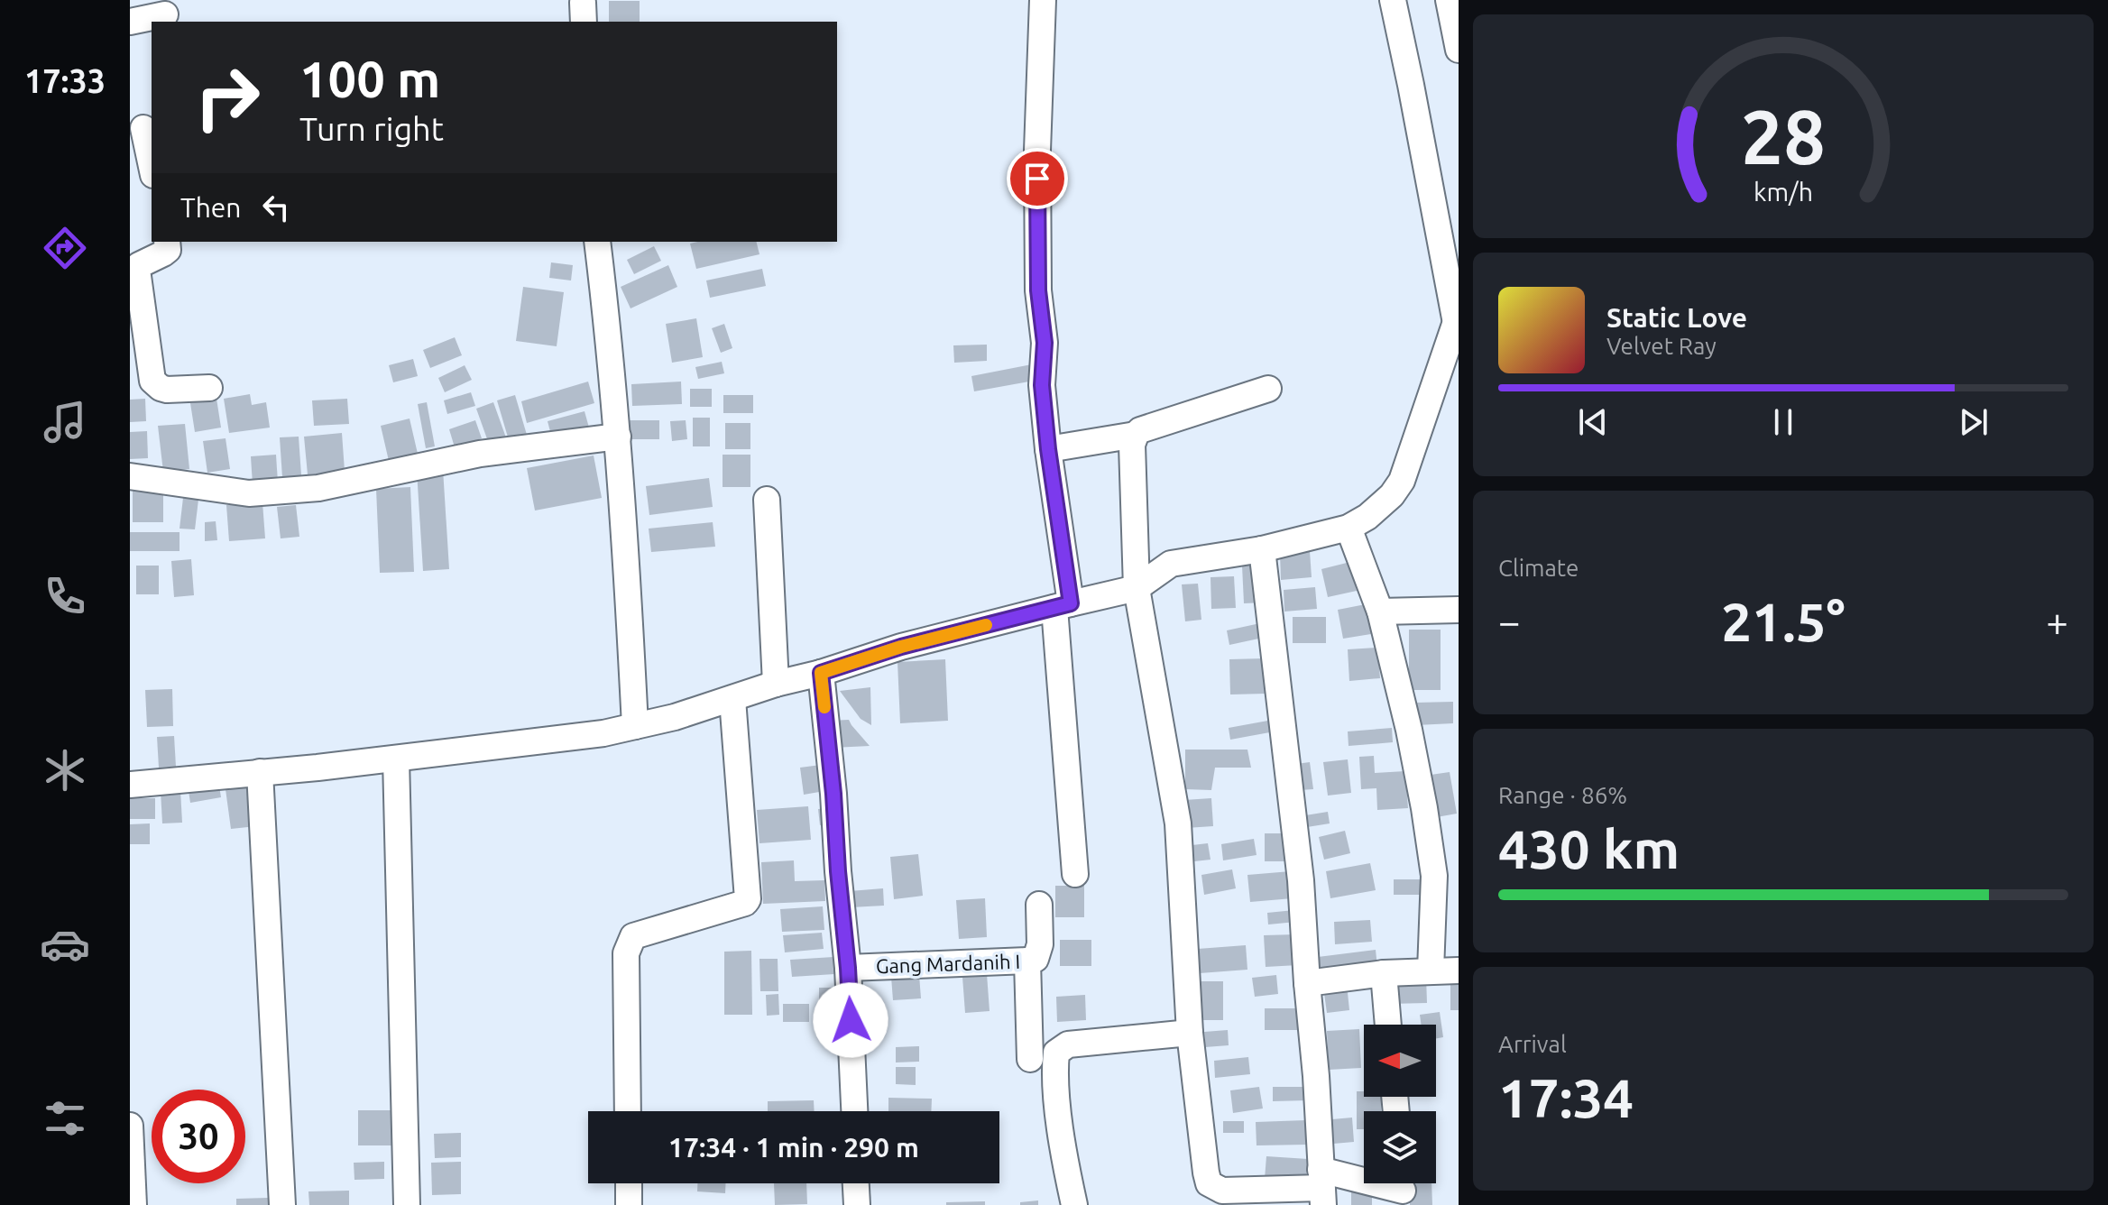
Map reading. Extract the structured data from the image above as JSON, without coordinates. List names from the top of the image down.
{
  "streets": {
    "street": ["Gang Mardanih I"]
  },
  "north": "left",
  "page": {
    "tabs": "17:33",
    "turn": ["100 m", "Turn right"],
    "then": "Then",
    "song": ["Static Love", "Velvet Ray"],
    "tile": [
      "Climate",
      ["Range · 86%", "430 km"],
      ["Arrival", "17:34"]
    ],
    "heat": ["−", "21.5°", "+"],
    "limit": "30",
    "trip": "17:34 · 1 min · 290 m",
    "gauge": ["28", "km/h"]
  }
}
